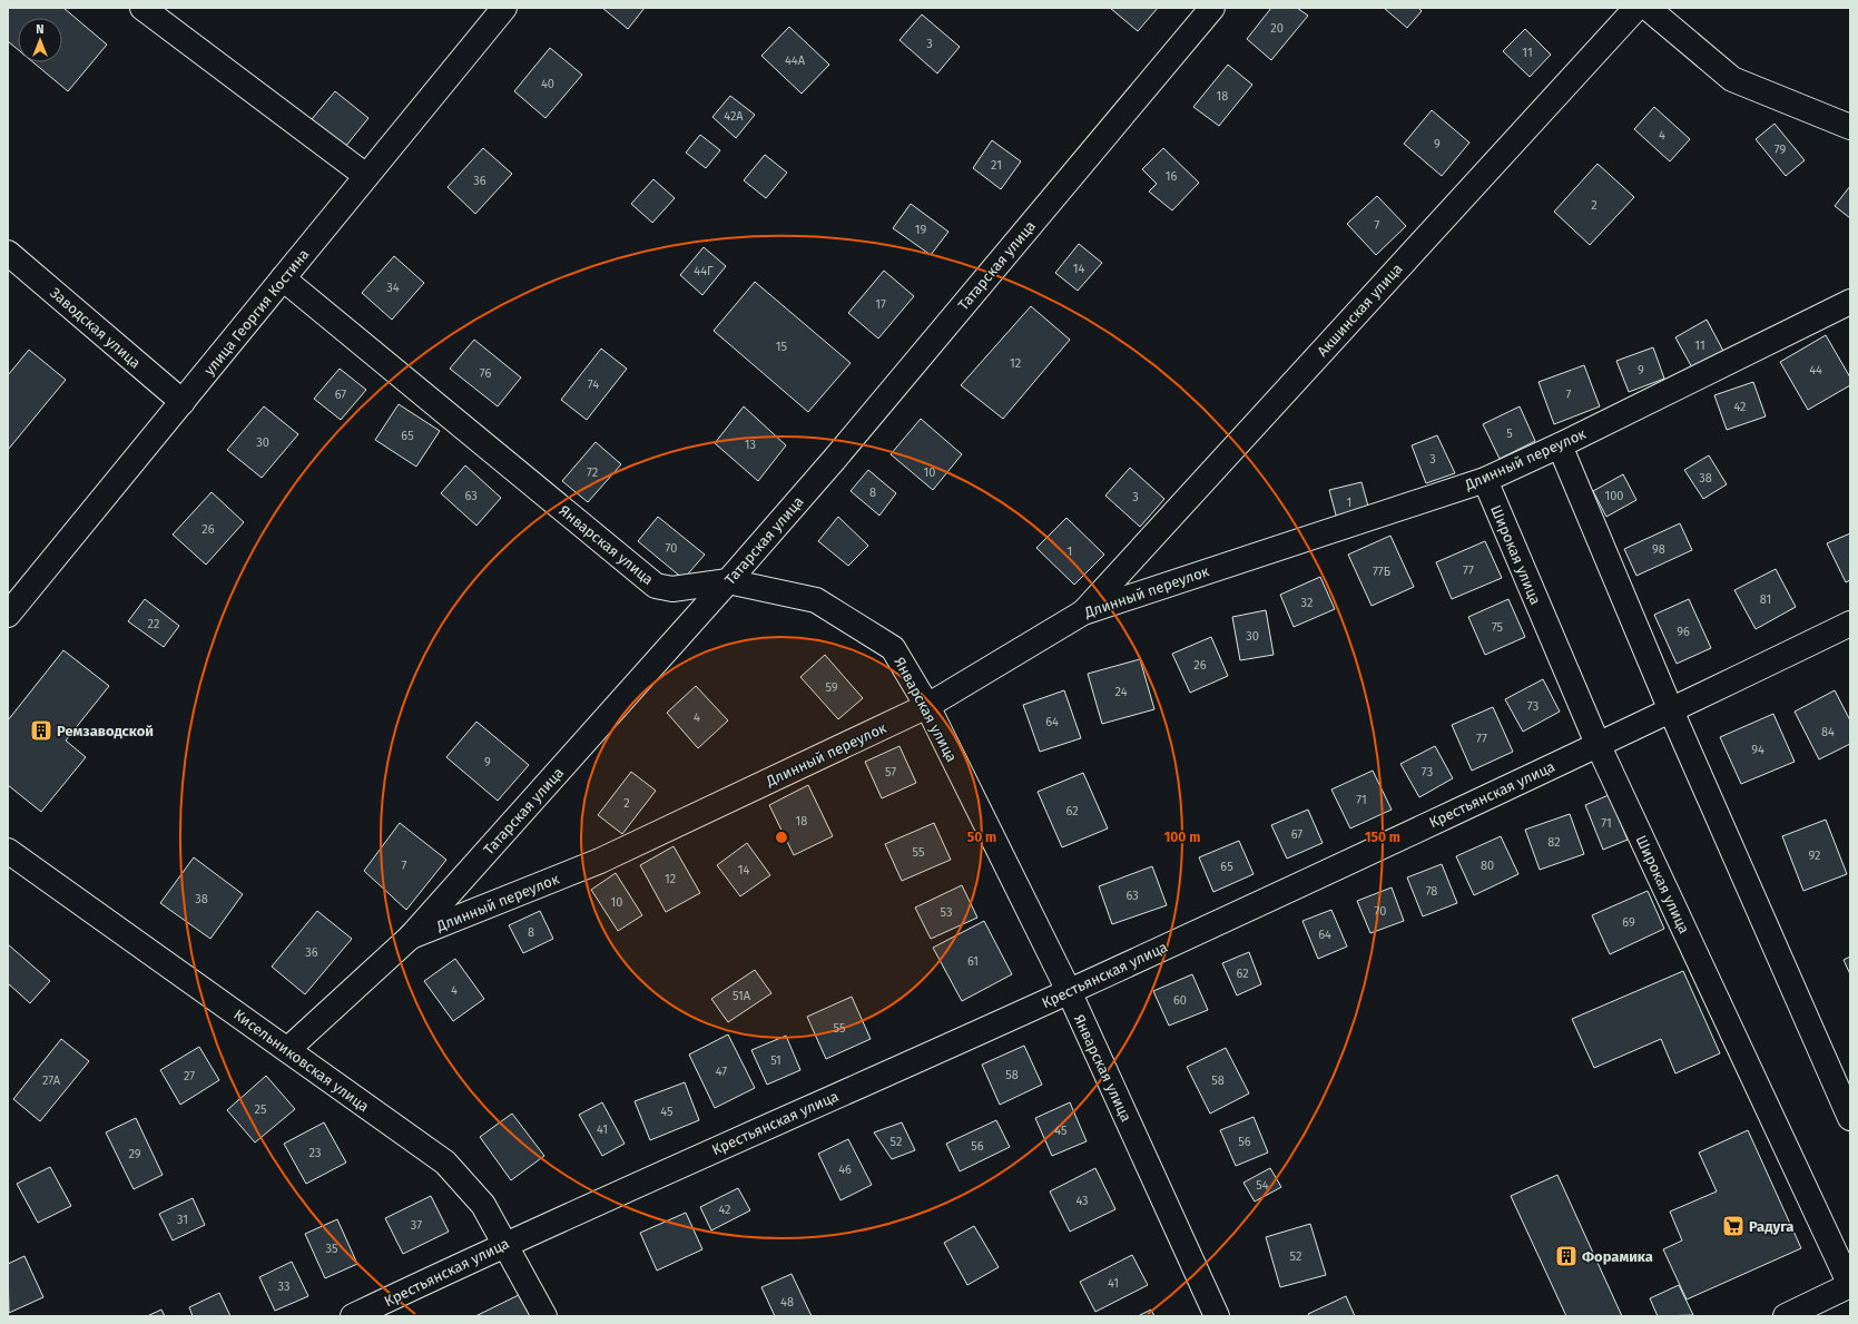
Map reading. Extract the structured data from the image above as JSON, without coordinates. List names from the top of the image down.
{
  "streets": {
    "street": [
      "Татарская улица",
      "Акшинская улица",
      "улица Георгия Костина",
      "Заводская улица",
      "Длинный переулок",
      "Январская улица",
      "Широкая улица",
      "Крестьянская улица",
      "Кисельниковская улица"
    ]
  },
  "crossings": [
    ["Татарская улица", "Длинный переулок"],
    ["Татарская улица", "Январская улица"],
    ["Татарская улица", "Кисельниковская улица"],
    ["Акшинская улица", "Длинный переулок"],
    ["улица Георгия Костина", "Заводская улица"],
    ["улица Георгия Костина", "Январская улица"],
    ["Длинный переулок", "Январская улица"],
    ["Длинный переулок", "Широкая улица"],
    ["Январская улица", "Крестьянская улица"],
    ["Широкая улица", "Крестьянская улица"],
    ["Крестьянская улица", "Кисельниковская улица"]
  ],
  "places": {
    "building": ["Ремзаводской", "Форамика"],
    "supermarket": ["Радуга"]
  },
  "house_numbers": [
    "20",
    "3",
    "11",
    "44А",
    "40",
    "18",
    "42А",
    "4",
    "9",
    "79",
    "21",
    "16",
    "36",
    "2",
    "7",
    "19",
    "14",
    "44Г",
    "34",
    "17",
    "11",
    "15",
    "12",
    "9",
    "44",
    "76",
    "74",
    "67",
    "7",
    "42",
    "5",
    "65",
    "30",
    "13",
    "3",
    "72",
    "10",
    "38",
    "8",
    "63",
    "100",
    "3",
    "1",
    "26",
    "70",
    "98",
    "1",
    "77",
    "77Б",
    "81",
    "32",
    "22",
    "75",
    "96",
    "30",
    "26",
    "59",
    "24",
    "73",
    "4",
    "64",
    "84",
    "77",
    "94",
    "9",
    "57",
    "73",
    "71",
    "2",
    "62",
    "18",
    "71",
    "67",
    "82",
    "55",
    "92",
    "7",
    "80",
    "65",
    "14",
    "12",
    "78",
    "63",
    "38",
    "10",
    "70",
    "53",
    "69",
    "8",
    "64",
    "36",
    "61",
    "62",
    "4",
    "51А",
    "60",
    "55",
    "51",
    "47",
    "58",
    "27",
    "27А",
    "58",
    "25",
    "45",
    "41",
    "45",
    "52",
    "56",
    "56",
    "23",
    "29",
    "46",
    "54",
    "43",
    "42",
    "31",
    "37",
    "35",
    "52",
    "41",
    "33",
    "48"
  ],
  "north": "top",
  "rings": ["50 m", "100 m", "150 m"]
}
